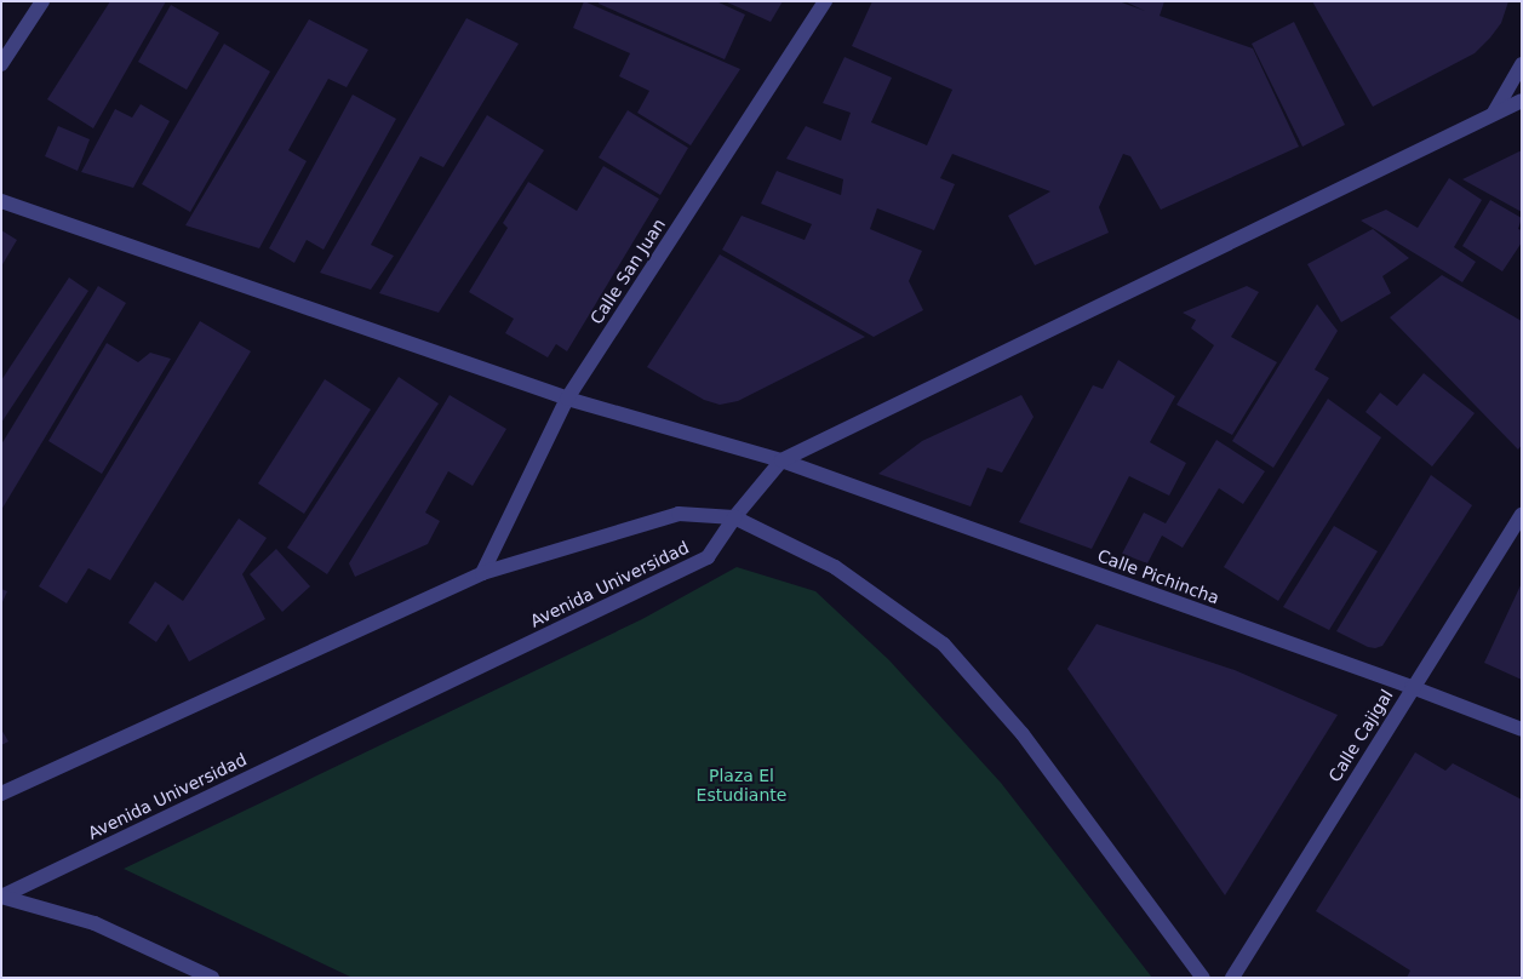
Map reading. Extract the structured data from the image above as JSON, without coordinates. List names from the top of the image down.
{
  "streets": {
    "street": [
      "Calle San Juan",
      "Calle Pichincha",
      "Avenida Universidad",
      "Calle Cajigal"
    ]
  },
  "crossings": [
    ["Calle San Juan", "Calle Pichincha"],
    ["Calle San Juan", "Avenida Universidad"],
    ["Calle Pichincha", "Calle Cajigal"]
  ],
  "parks": ["Plaza El Estudiante"]
}
